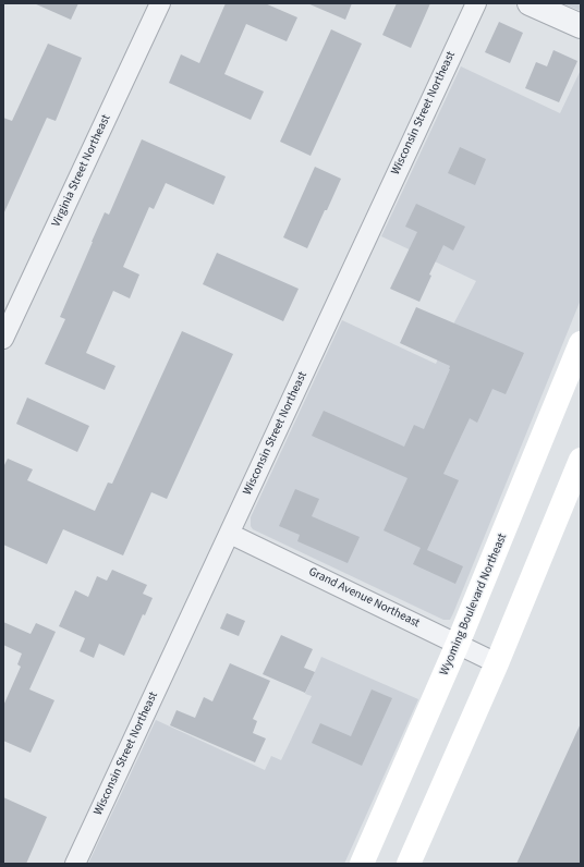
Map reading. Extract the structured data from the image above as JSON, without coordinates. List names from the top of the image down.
{
  "streets": {
    "main road": ["Wyoming Boulevard Northeast"],
    "street": ["Wisconsin Street Northeast", "Virginia Street Northeast", "Grand Avenue Northeast"]
  },
  "crossings": [
    ["Wisconsin Street Northeast", "Grand Avenue Northeast"],
    ["Grand Avenue Northeast", "Wyoming Boulevard Northeast"]
  ]
}
